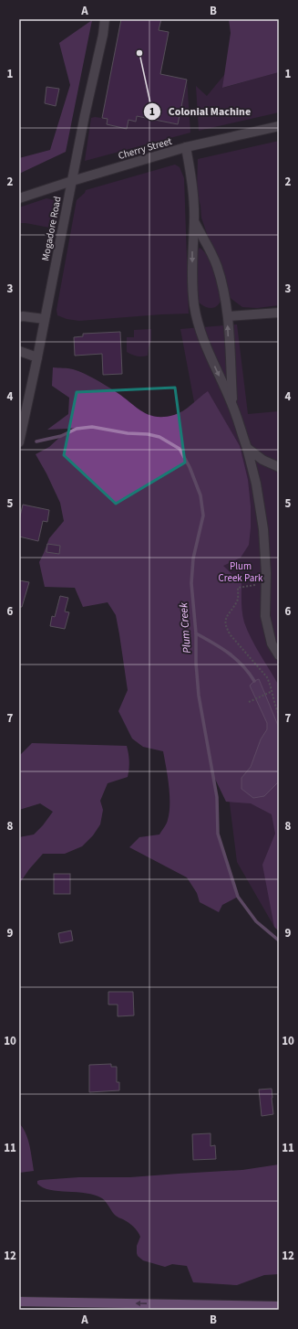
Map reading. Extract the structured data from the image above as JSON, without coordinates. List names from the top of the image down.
{
  "streets": {
    "street": ["Cherry Street", "Mogadore Road"]
  },
  "crossings": [
    ["Cherry Street", "Mogadore Road"]
  ],
  "water": ["Plum Creek"],
  "parks": ["Plum Creek Park"],
  "places": ["Colonial Machine"],
  "grid": {
    "columns": ["A", "B"],
    "rows": [
      "1",
      "2",
      "3",
      "4",
      "5",
      "6",
      "7",
      "8",
      "9",
      "10",
      "11",
      "12"
    ]
  }
}
